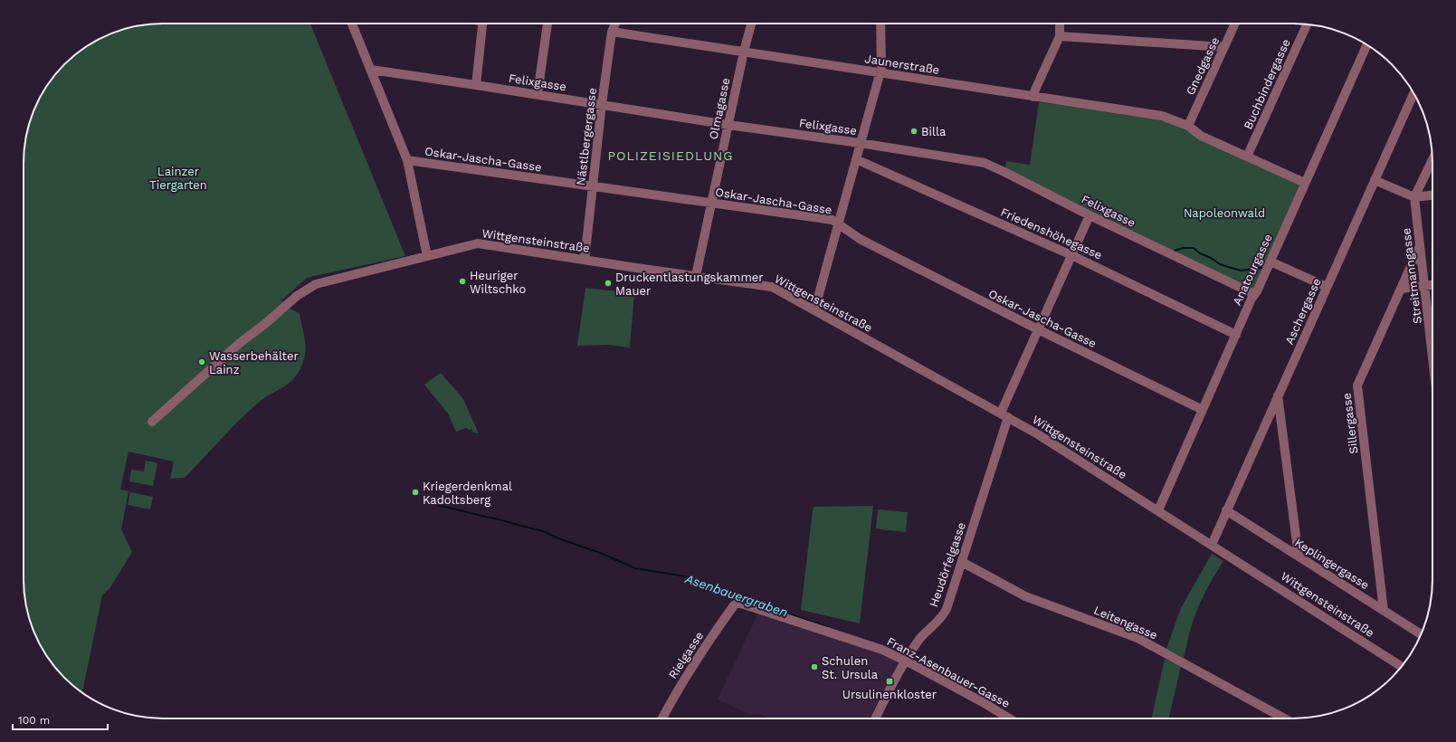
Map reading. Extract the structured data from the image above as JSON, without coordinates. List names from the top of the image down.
{
  "streets": {
    "street": [
      "Jaunerstraße",
      "Gnedgasse",
      "Felixgasse",
      "Buchbindergasse",
      "Olmagasse",
      "Nästlbergergasse",
      "Oskar-Jascha-Gasse",
      "Friedenshöhegasse",
      "Wittgensteinstraße",
      "Anatourgasse",
      "Streitmanngasse",
      "Aschergasse",
      "Sillergasse",
      "Keplingergasse",
      "Heudörfelgasse",
      "Leitengasse",
      "Rielgasse",
      "Franz-Asenbauer-Gasse"
    ]
  },
  "crossings": [
    ["Jaunerstraße", "Gnedgasse"],
    ["Jaunerstraße", "Buchbindergasse"],
    ["Jaunerstraße", "Olmagasse"],
    ["Jaunerstraße", "Nästlbergergasse"],
    ["Jaunerstraße", "Anatourgasse"],
    ["Felixgasse", "Olmagasse"],
    ["Felixgasse", "Nästlbergergasse"],
    ["Felixgasse", "Anatourgasse"],
    ["Felixgasse", "Heudörfelgasse"],
    ["Olmagasse", "Oskar-Jascha-Gasse"],
    ["Olmagasse", "Wittgensteinstraße"],
    ["Nästlbergergasse", "Oskar-Jascha-Gasse"],
    ["Nästlbergergasse", "Wittgensteinstraße"],
    ["Oskar-Jascha-Gasse", "Anatourgasse"],
    ["Oskar-Jascha-Gasse", "Heudörfelgasse"],
    ["Friedenshöhegasse", "Anatourgasse"],
    ["Friedenshöhegasse", "Heudörfelgasse"],
    ["Wittgensteinstraße", "Anatourgasse"],
    ["Wittgensteinstraße", "Aschergasse"],
    ["Wittgensteinstraße", "Heudörfelgasse"],
    ["Streitmanngasse", "Sillergasse"],
    ["Aschergasse", "Keplingergasse"],
    ["Sillergasse", "Keplingergasse"],
    ["Heudörfelgasse", "Leitengasse"],
    ["Heudörfelgasse", "Franz-Asenbauer-Gasse"],
    ["Rielgasse", "Franz-Asenbauer-Gasse"]
  ],
  "districts": ["POLIZEISIEDLUNG"],
  "water": ["Asenbauergraben"],
  "parks": ["Lainzer Tiergarten", "Napoleonwald"],
  "places": {
    "other": [
      "Billa",
      "Heuriger Wiltschko",
      "Druckentlastungskammer Mauer",
      "Wasserbehälter Lainz",
      "Kriegerdenkmal Kadoltsberg",
      "Schulen St. Ursula"
    ],
    "transit": ["Ursulinenkloster"]
  },
  "scale_bar": "100 m"
}
